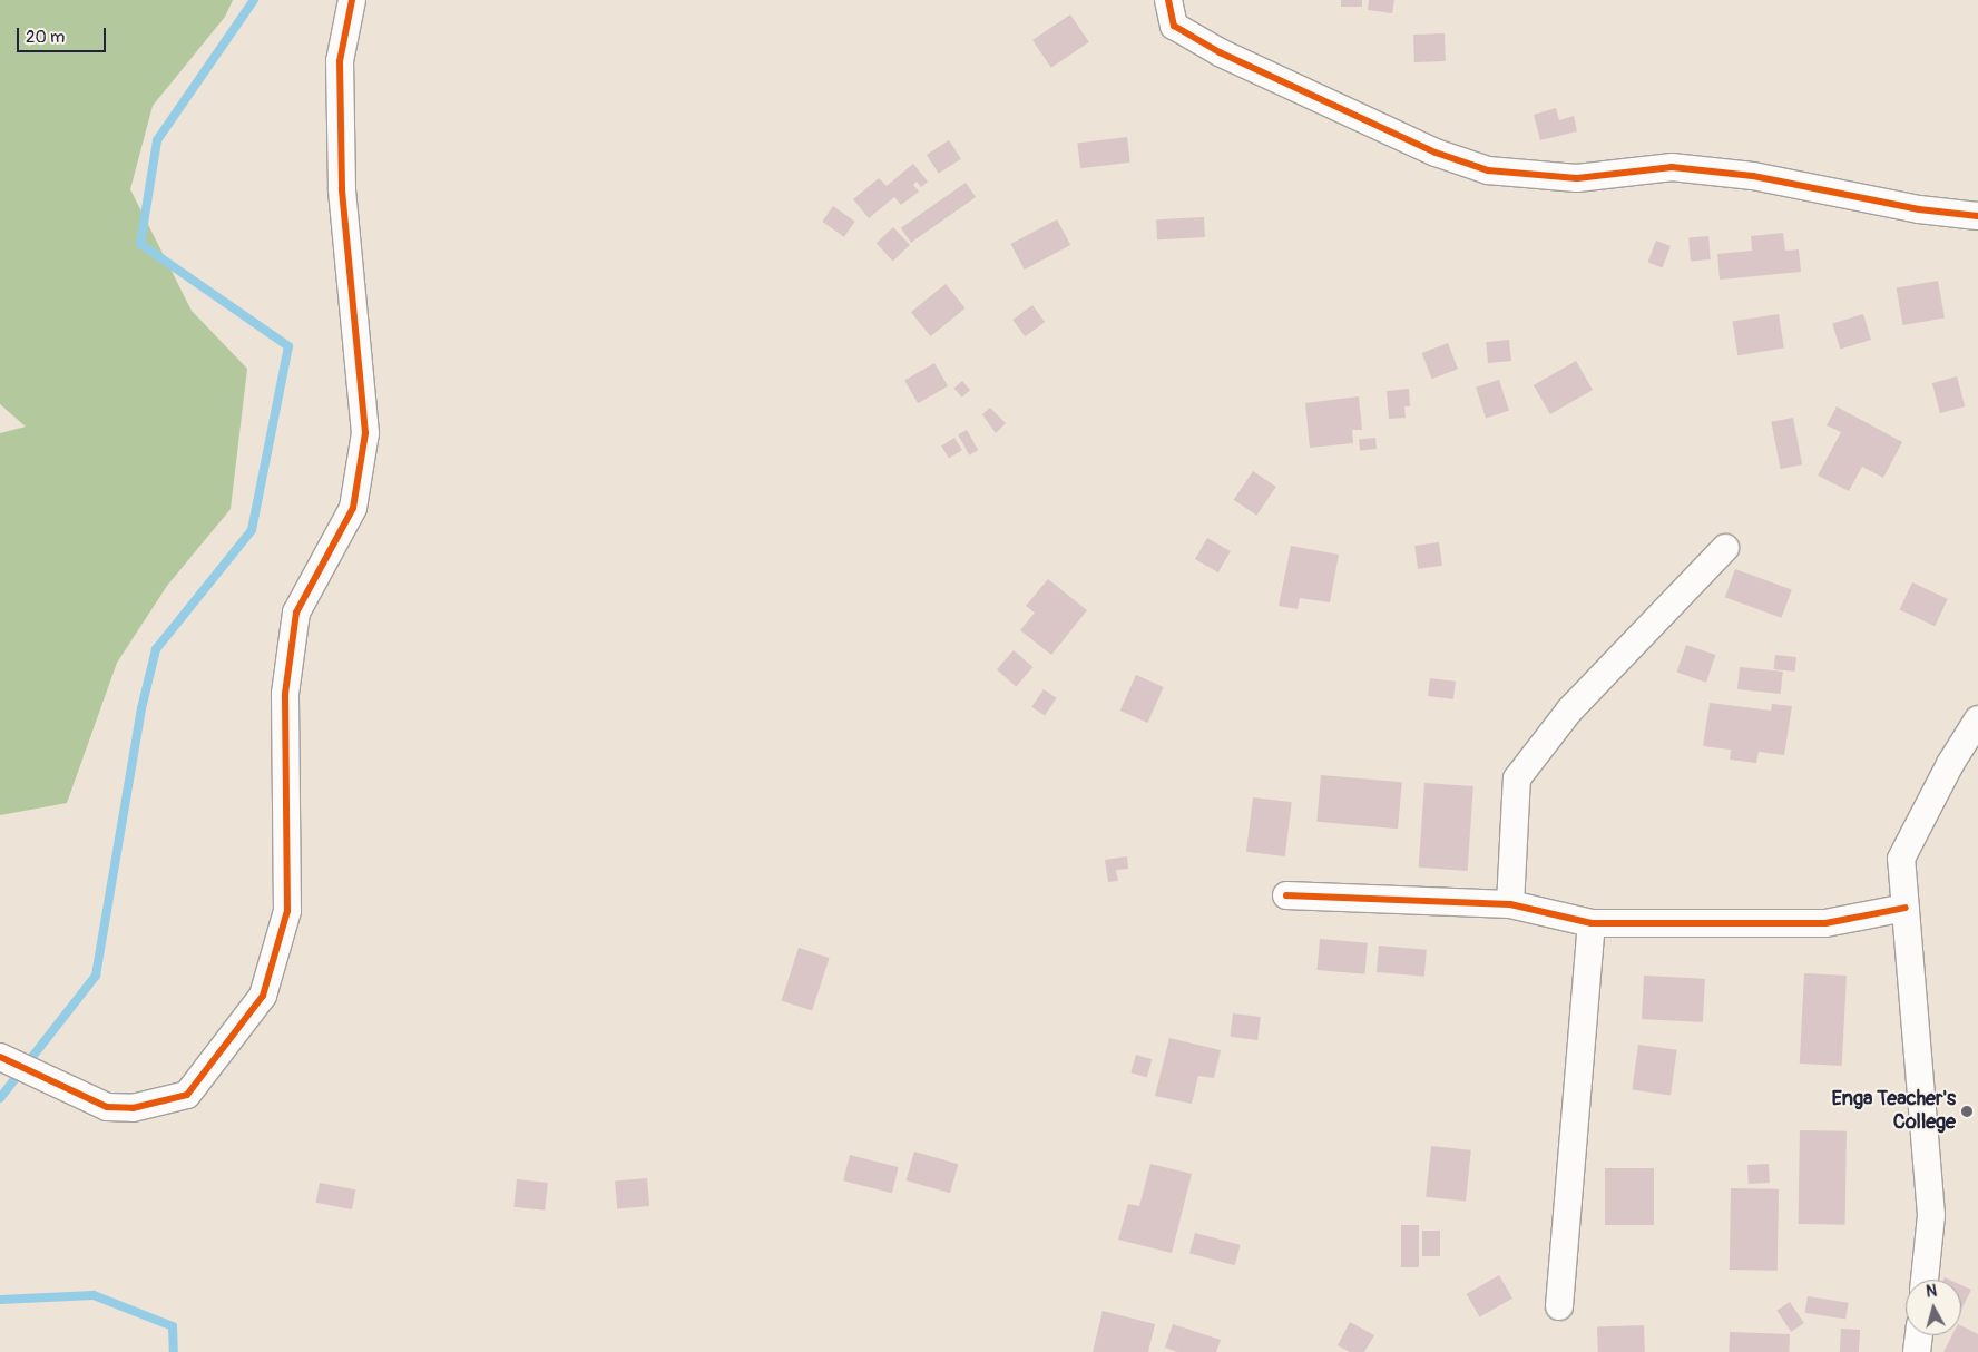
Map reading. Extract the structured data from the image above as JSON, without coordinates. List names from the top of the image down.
{
  "places": ["Enga Teacher's College"],
  "scale_bar": "20 m",
  "north": "top"
}
